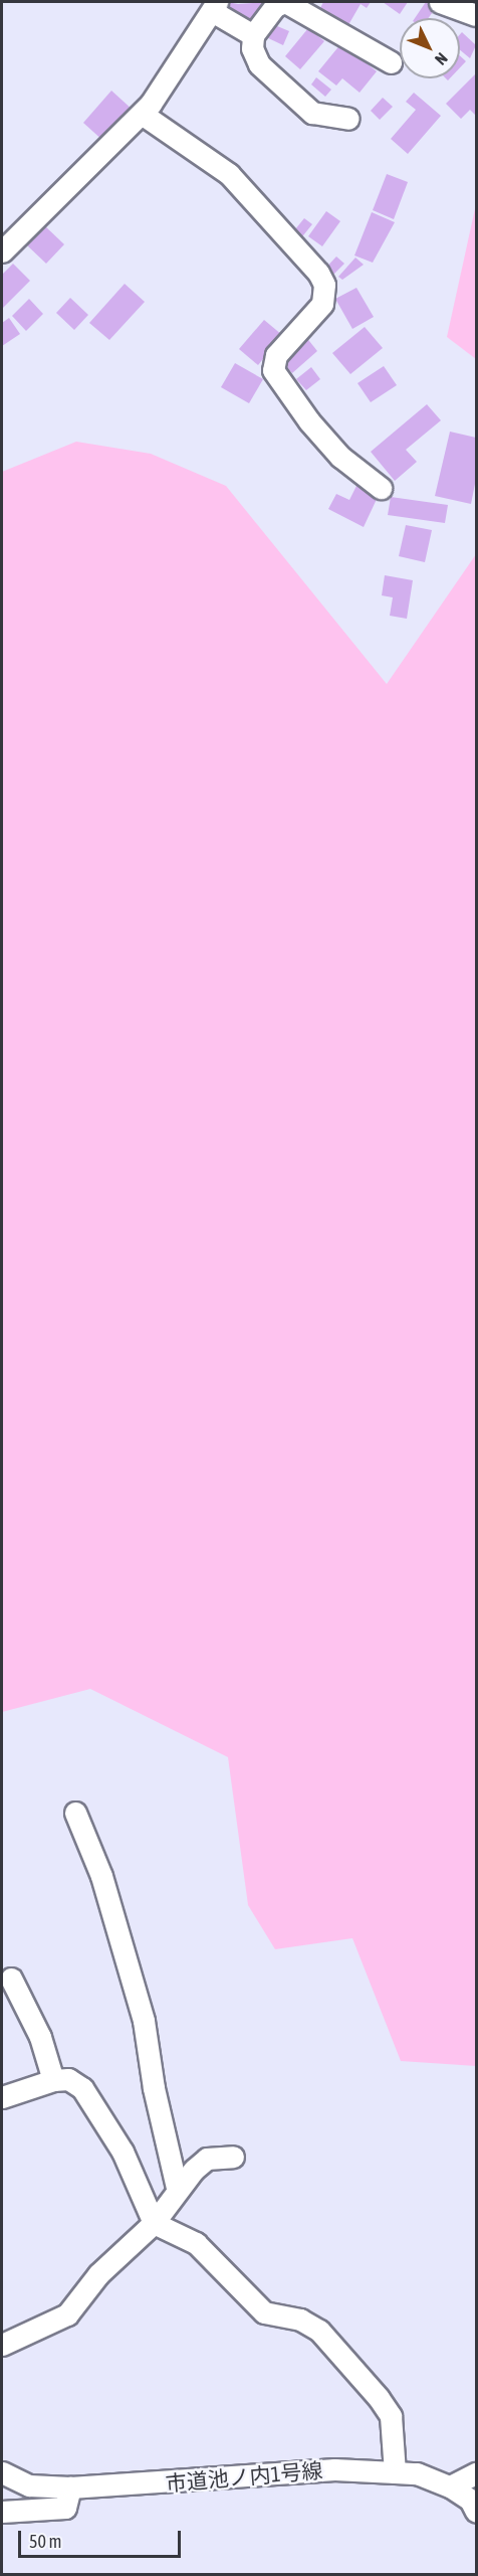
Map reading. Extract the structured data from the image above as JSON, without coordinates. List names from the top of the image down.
{
  "streets": {
    "street": ["市道池ノ内1号線"]
  },
  "scale_bar": "50 m",
  "north": "bottom right"
}
